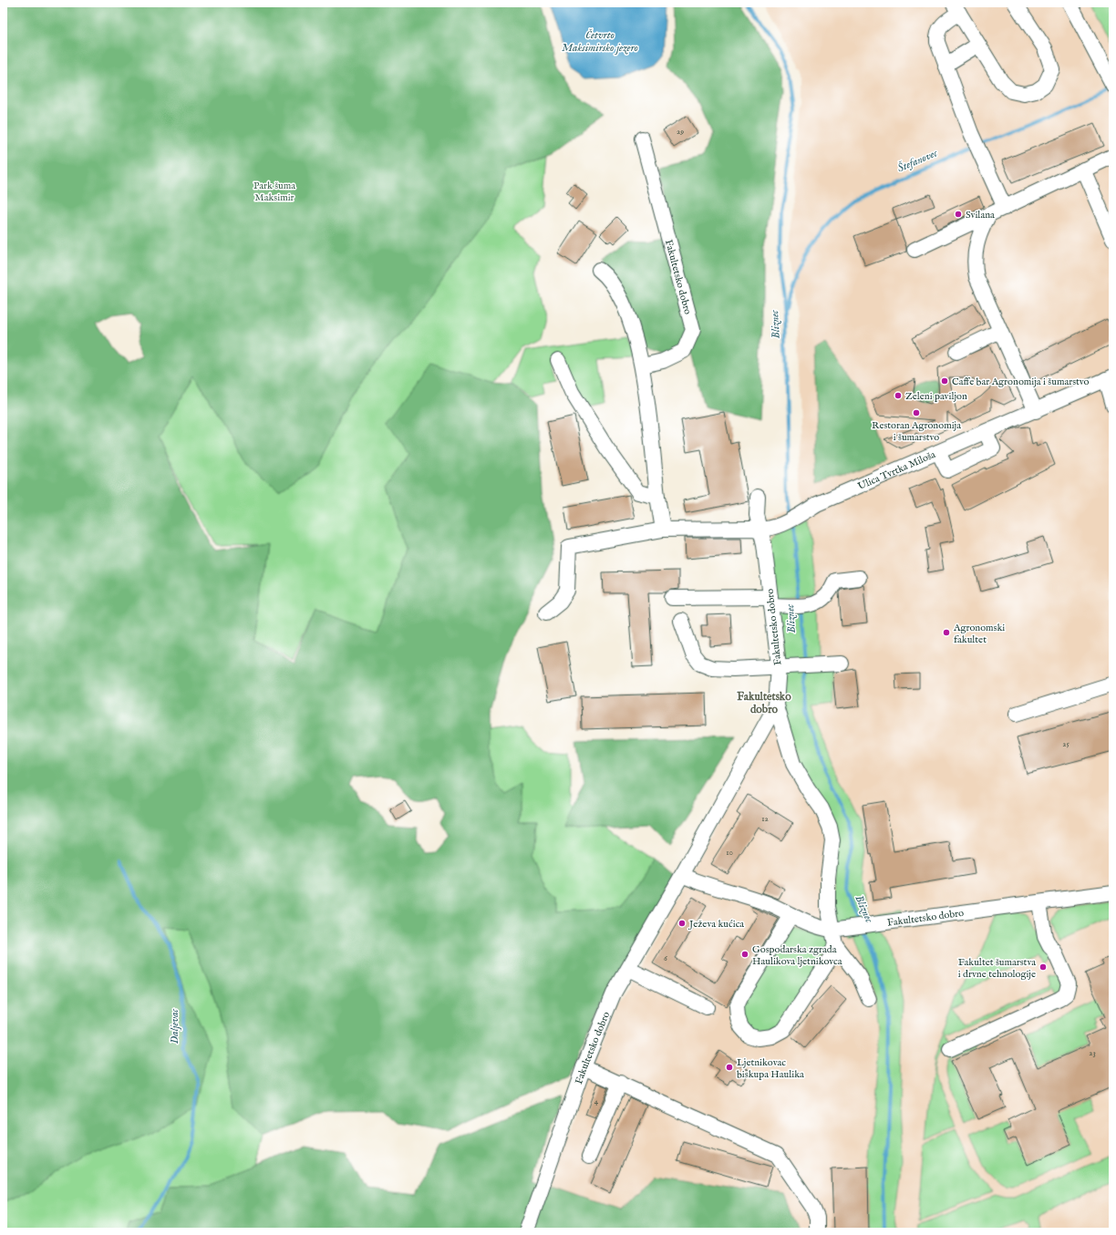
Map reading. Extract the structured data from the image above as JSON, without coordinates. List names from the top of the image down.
{
  "streets": {
    "street": ["Fakultetsko dobro", "Ulica Tvrtka Miloša"]
  },
  "crossings": [
    ["Fakultetsko dobro", "Ulica Tvrtka Miloša"]
  ],
  "districts": ["Fakultetsko dobro"],
  "water": [
    "Četvrto Maksimirsko jezero",
    "Štefanovec",
    "Bliznec",
    "Daljevac"
  ],
  "parks": ["Park šuma Maksimir"],
  "places": [
    "Svilana",
    "Caffe bar Agronomija i šumarstvo",
    "Zeleni paviljon",
    "Restoran Agronomija i šumarstvo",
    "Agronomski fakultet",
    "Ježeva kućica",
    "Gospodarska zgrada Haulikova ljetnikovca",
    "Fakultet šumarstva i drvne tehnologije",
    "Ljetnikovac biskupa Haulika"
  ],
  "house_numbers": [
    "29",
    "25",
    "12",
    "10",
    "6",
    "23",
    "4"
  ]
}
